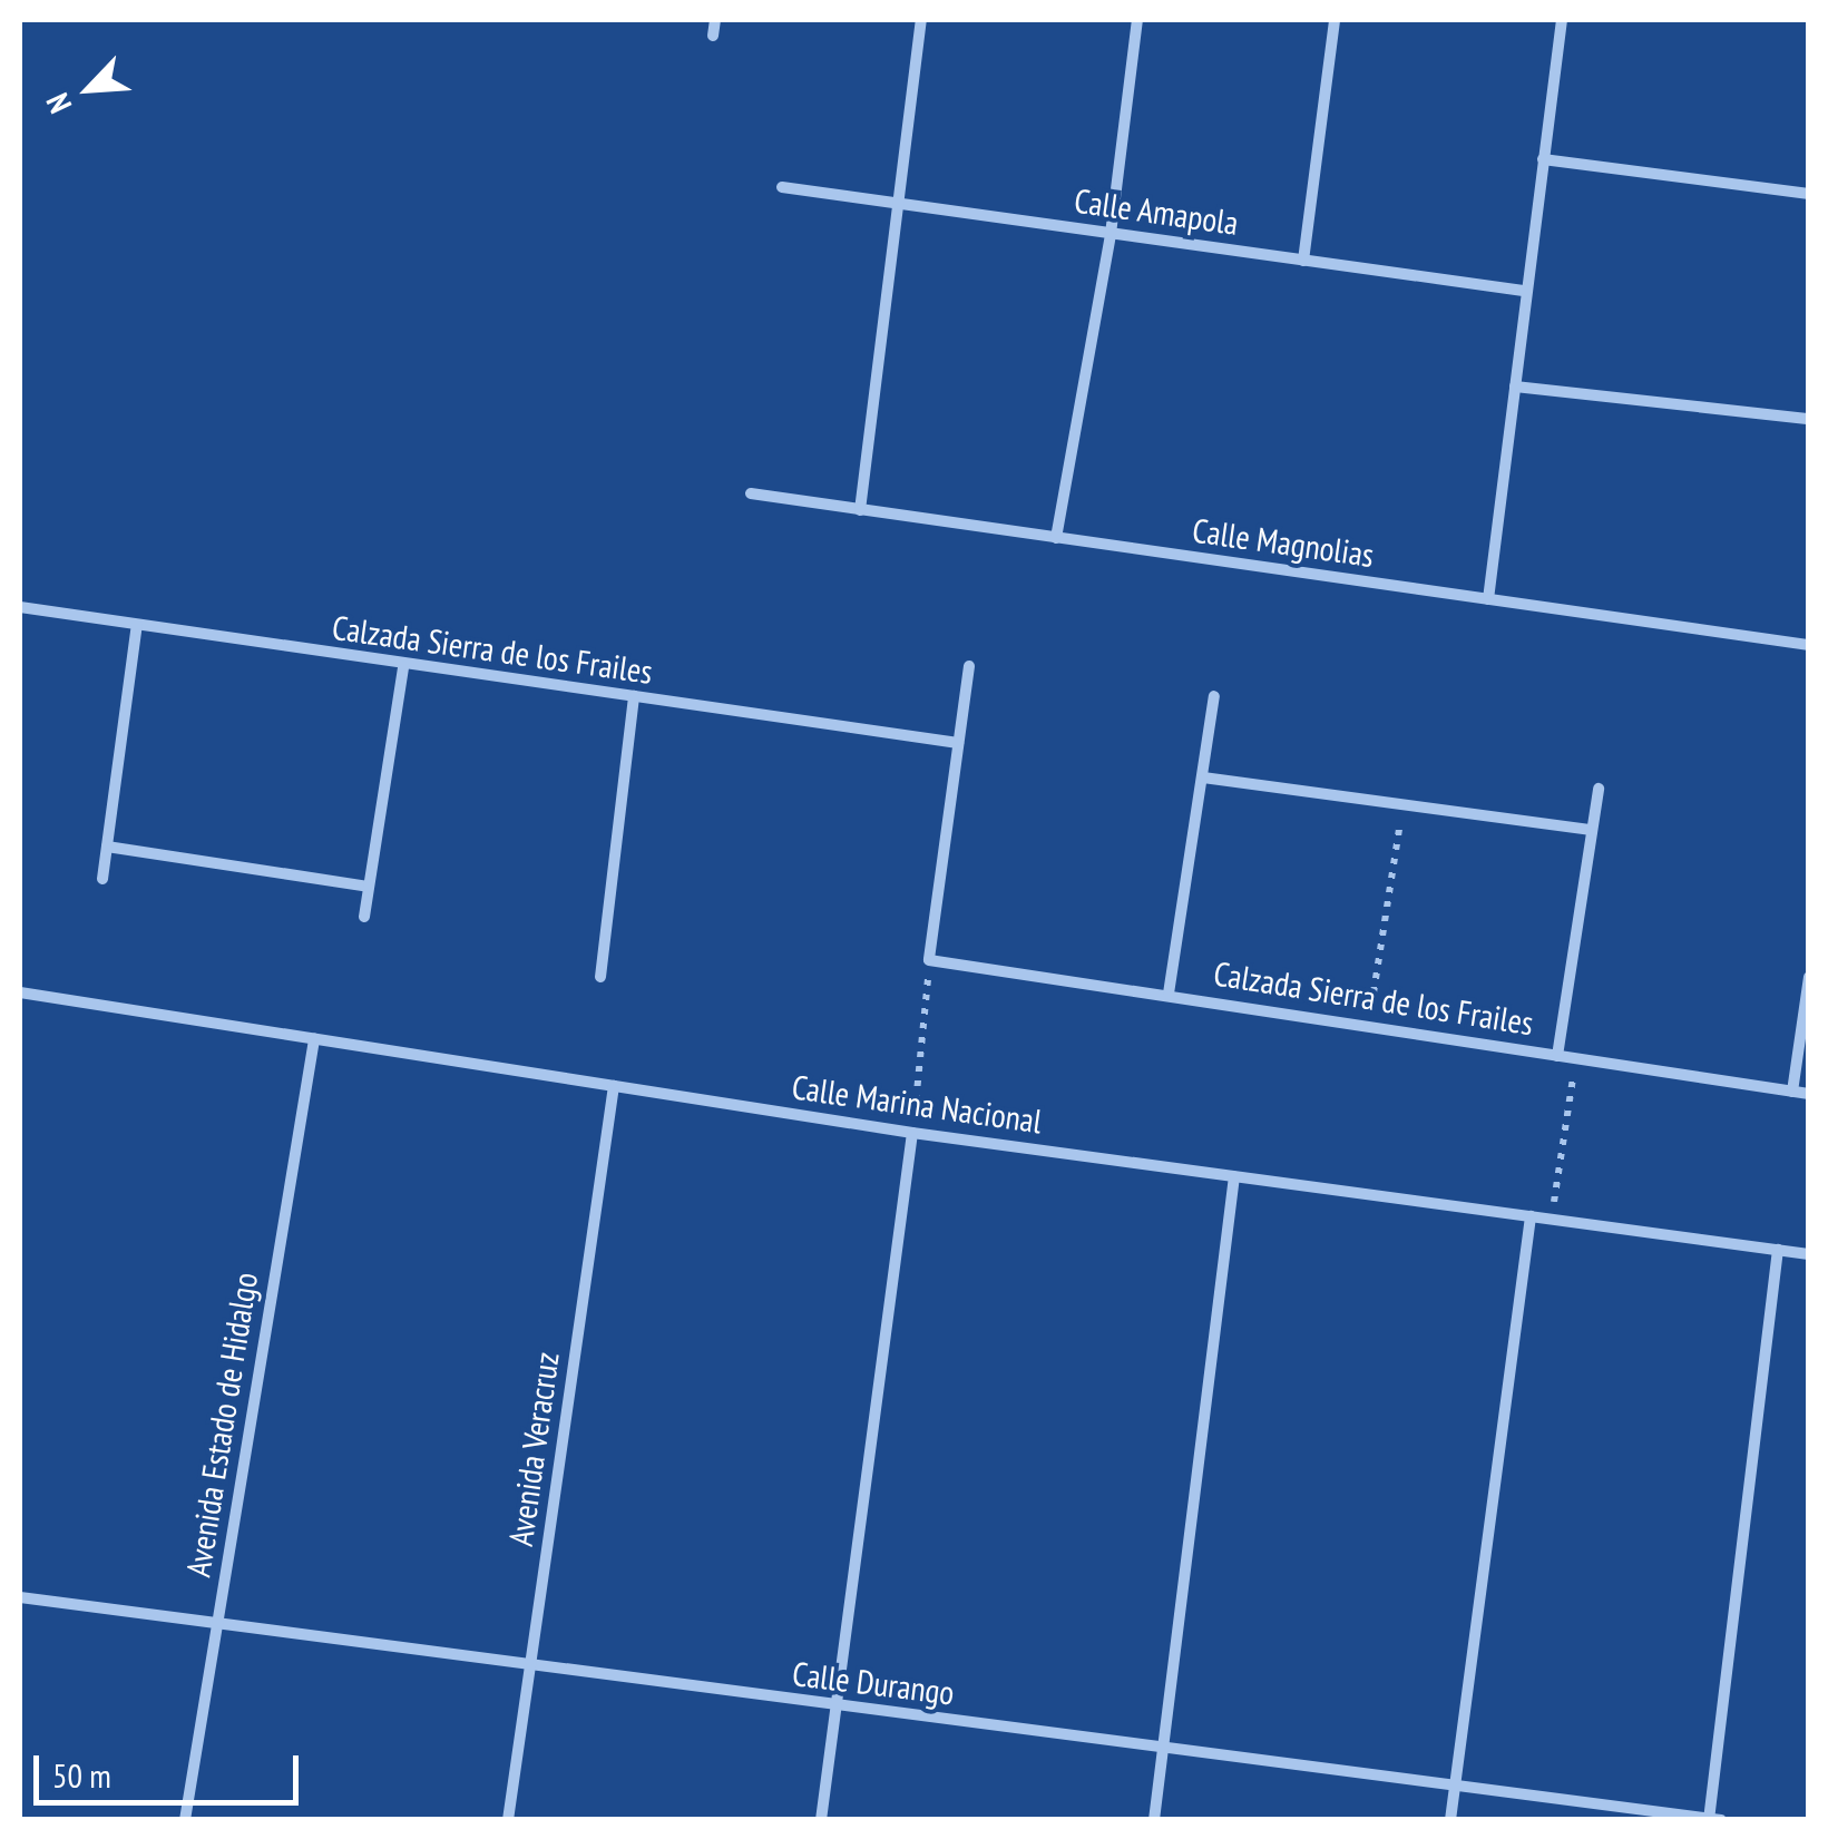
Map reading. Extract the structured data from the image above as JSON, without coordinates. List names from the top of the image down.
{
  "streets": {
    "street": [
      "Calle Amapola",
      "Calle Magnolias",
      "Calzada Sierra de los Frailes",
      "Calle Marina Nacional",
      "Avenida Estado de Hidalgo",
      "Avenida Veracruz",
      "Calle Durango"
    ]
  },
  "crossings": [
    ["Calle Marina Nacional", "Avenida Estado de Hidalgo"],
    ["Calle Marina Nacional", "Avenida Veracruz"],
    ["Avenida Estado de Hidalgo", "Calle Durango"],
    ["Avenida Veracruz", "Calle Durango"]
  ],
  "scale_bar": "50 m",
  "north": "bottom left"
}
